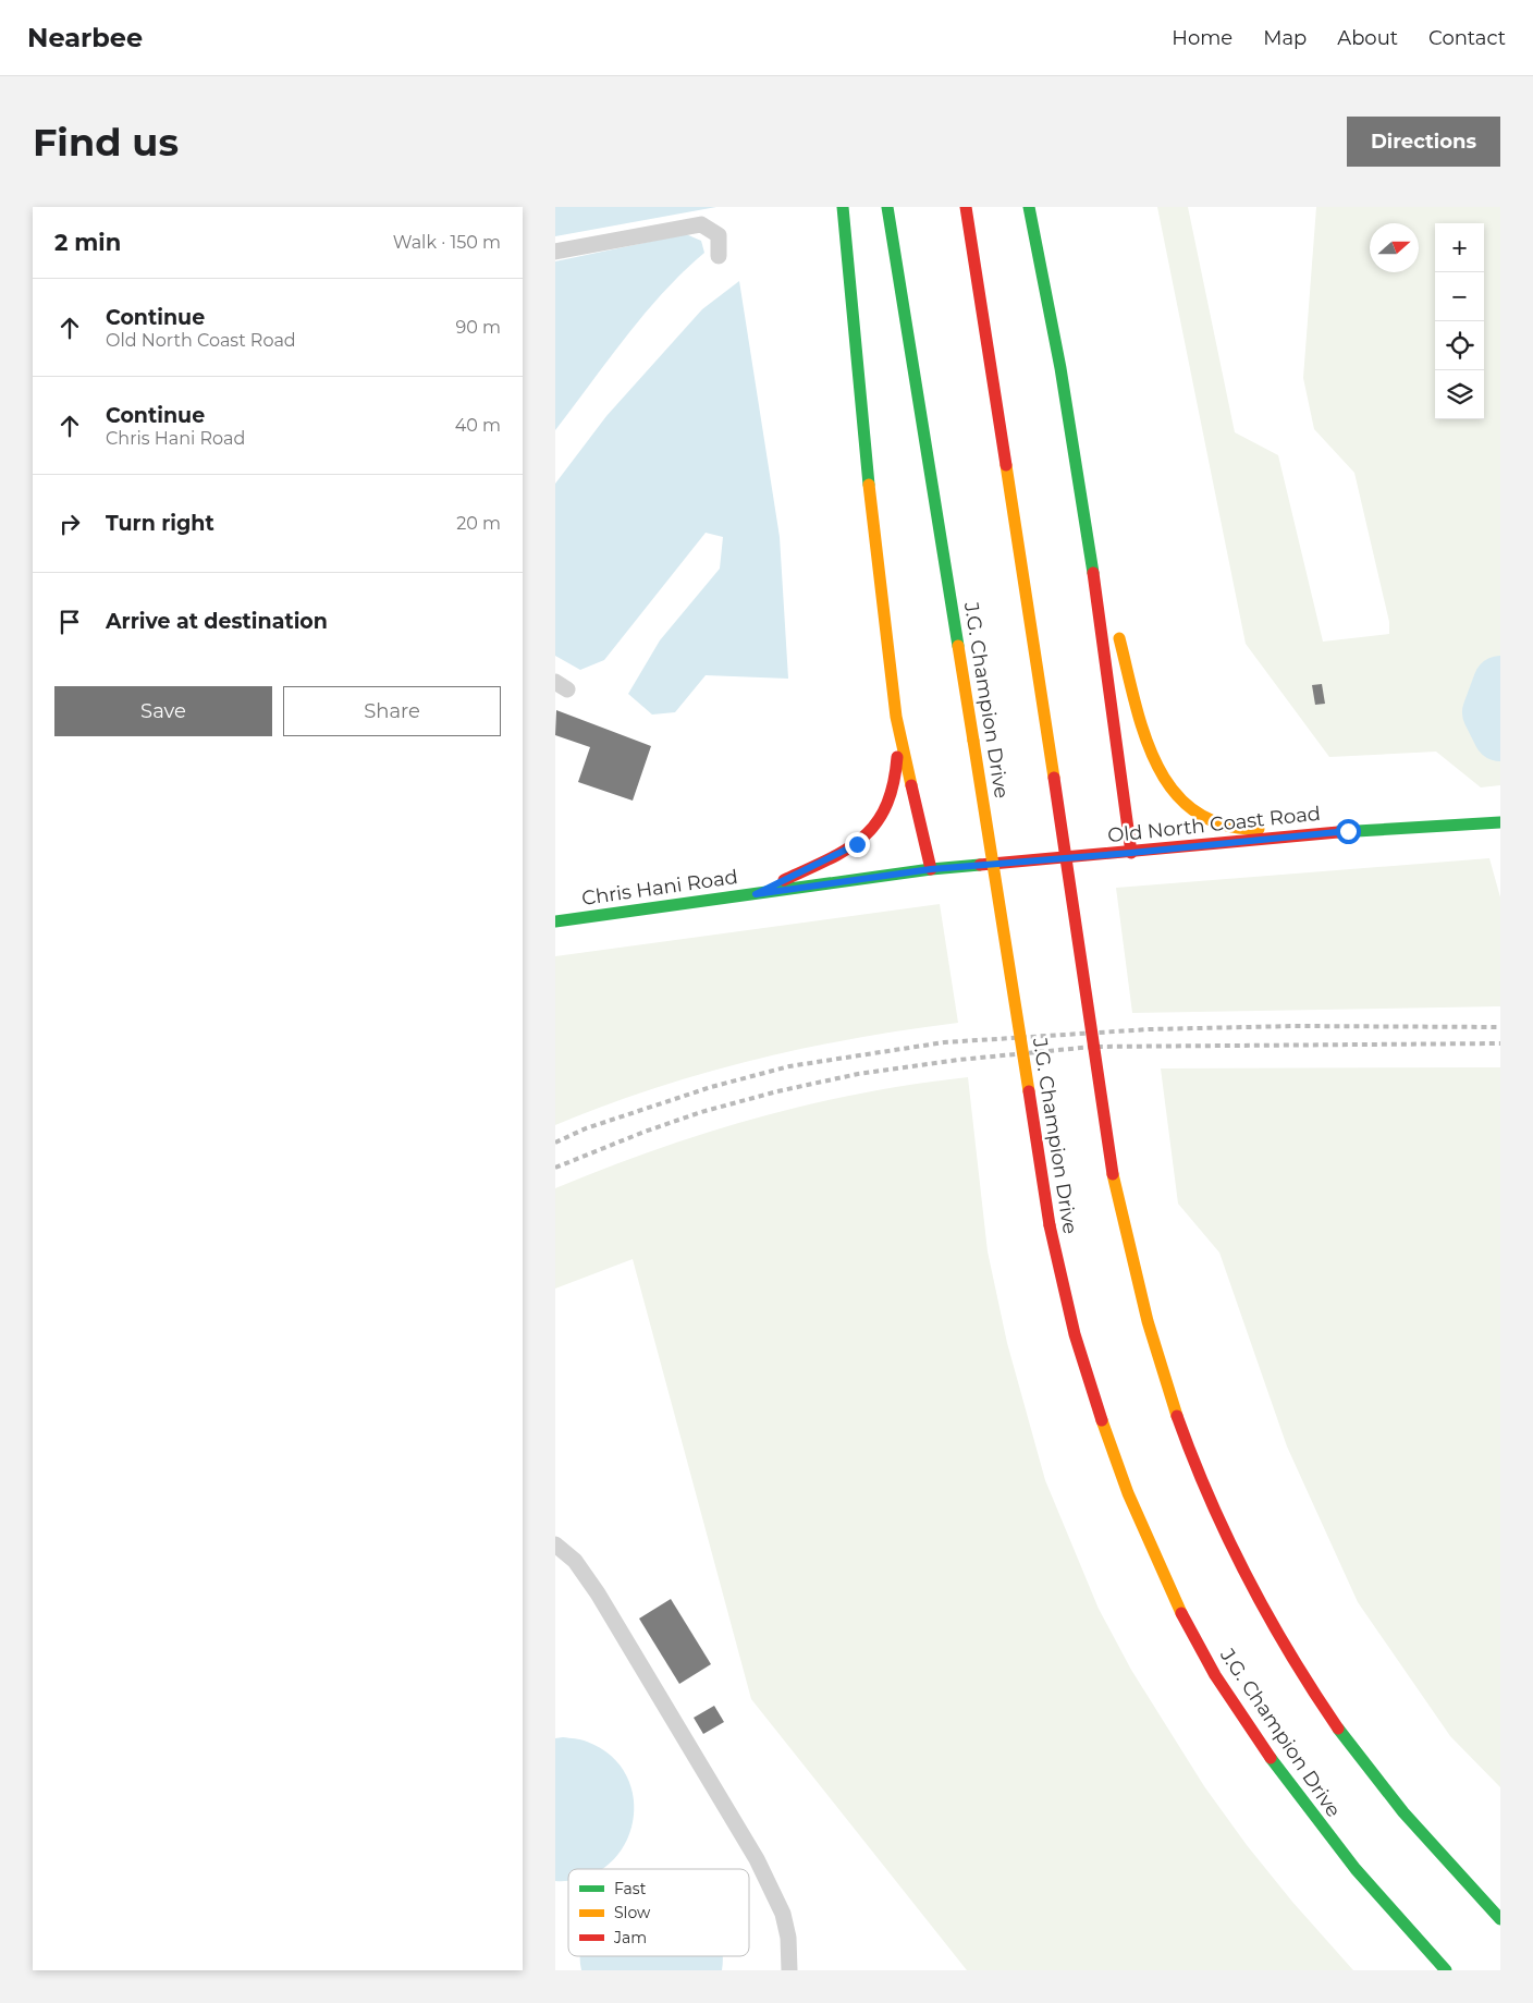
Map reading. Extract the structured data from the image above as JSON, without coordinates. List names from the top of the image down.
{
  "streets": {
    "street": ["J.G. Champion Drive", "Old North Coast Road", "Chris Hani Road"]
  },
  "crossings": [
    ["Old North Coast Road", "Chris Hani Road"]
  ],
  "legend": ["Fast", "Slow", "Jam"],
  "north": "right",
  "page": {
    "header": "Nearbee",
    "nav": [
      "Home",
      "Map",
      "About",
      "Contact"
    ],
    "buttons": [
      "Directions",
      ["Save", "Share"]
    ],
    "title": "Find us",
    "heading": ["2 min", "Walk · 150 m"],
    "map_buttons": ["+", "−"],
    "list": [
      ["Continue", "Old North Coast Road", "90 m"],
      ["Continue", "Chris Hani Road", "40 m"],
      ["Turn right", "20 m"],
      "Arrive at destination"
    ]
  }
}
